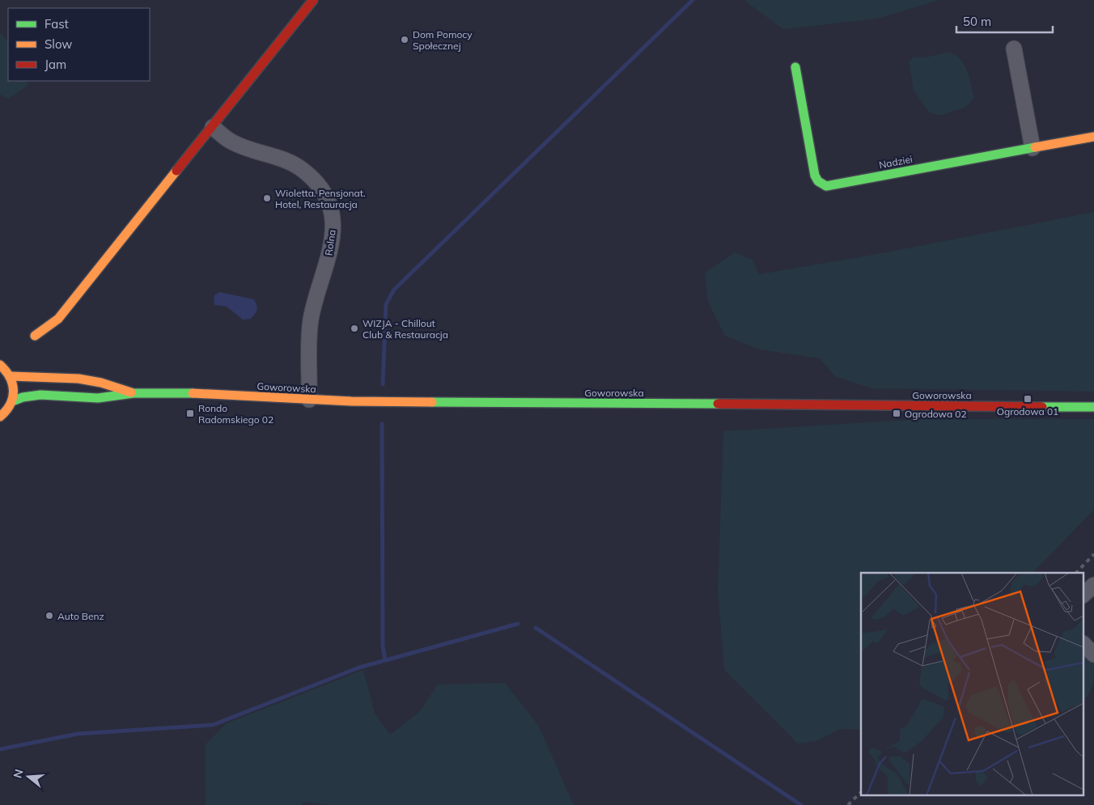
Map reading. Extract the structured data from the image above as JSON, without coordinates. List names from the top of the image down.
{
  "streets": {
    "main road": ["Nadziei", "Goworowska"],
    "street": ["Rolna"]
  },
  "crossings": [
    ["Rolna", "Goworowska"]
  ],
  "places": {
    "other": [
      "Dom Pomocy Społecznej",
      "Wioletta. Pensjonat. Hotel, Restauracja",
      "WIZJA - Chillout Club & Restauracja",
      "Auto Benz"
    ],
    "transit": ["Ogrodowa 01", "Rondo Radomskiego 02", "Ogrodowa 02"]
  },
  "legend": ["Fast", "Slow", "Jam"],
  "scale_bar": "50 m",
  "north": "left"
}
